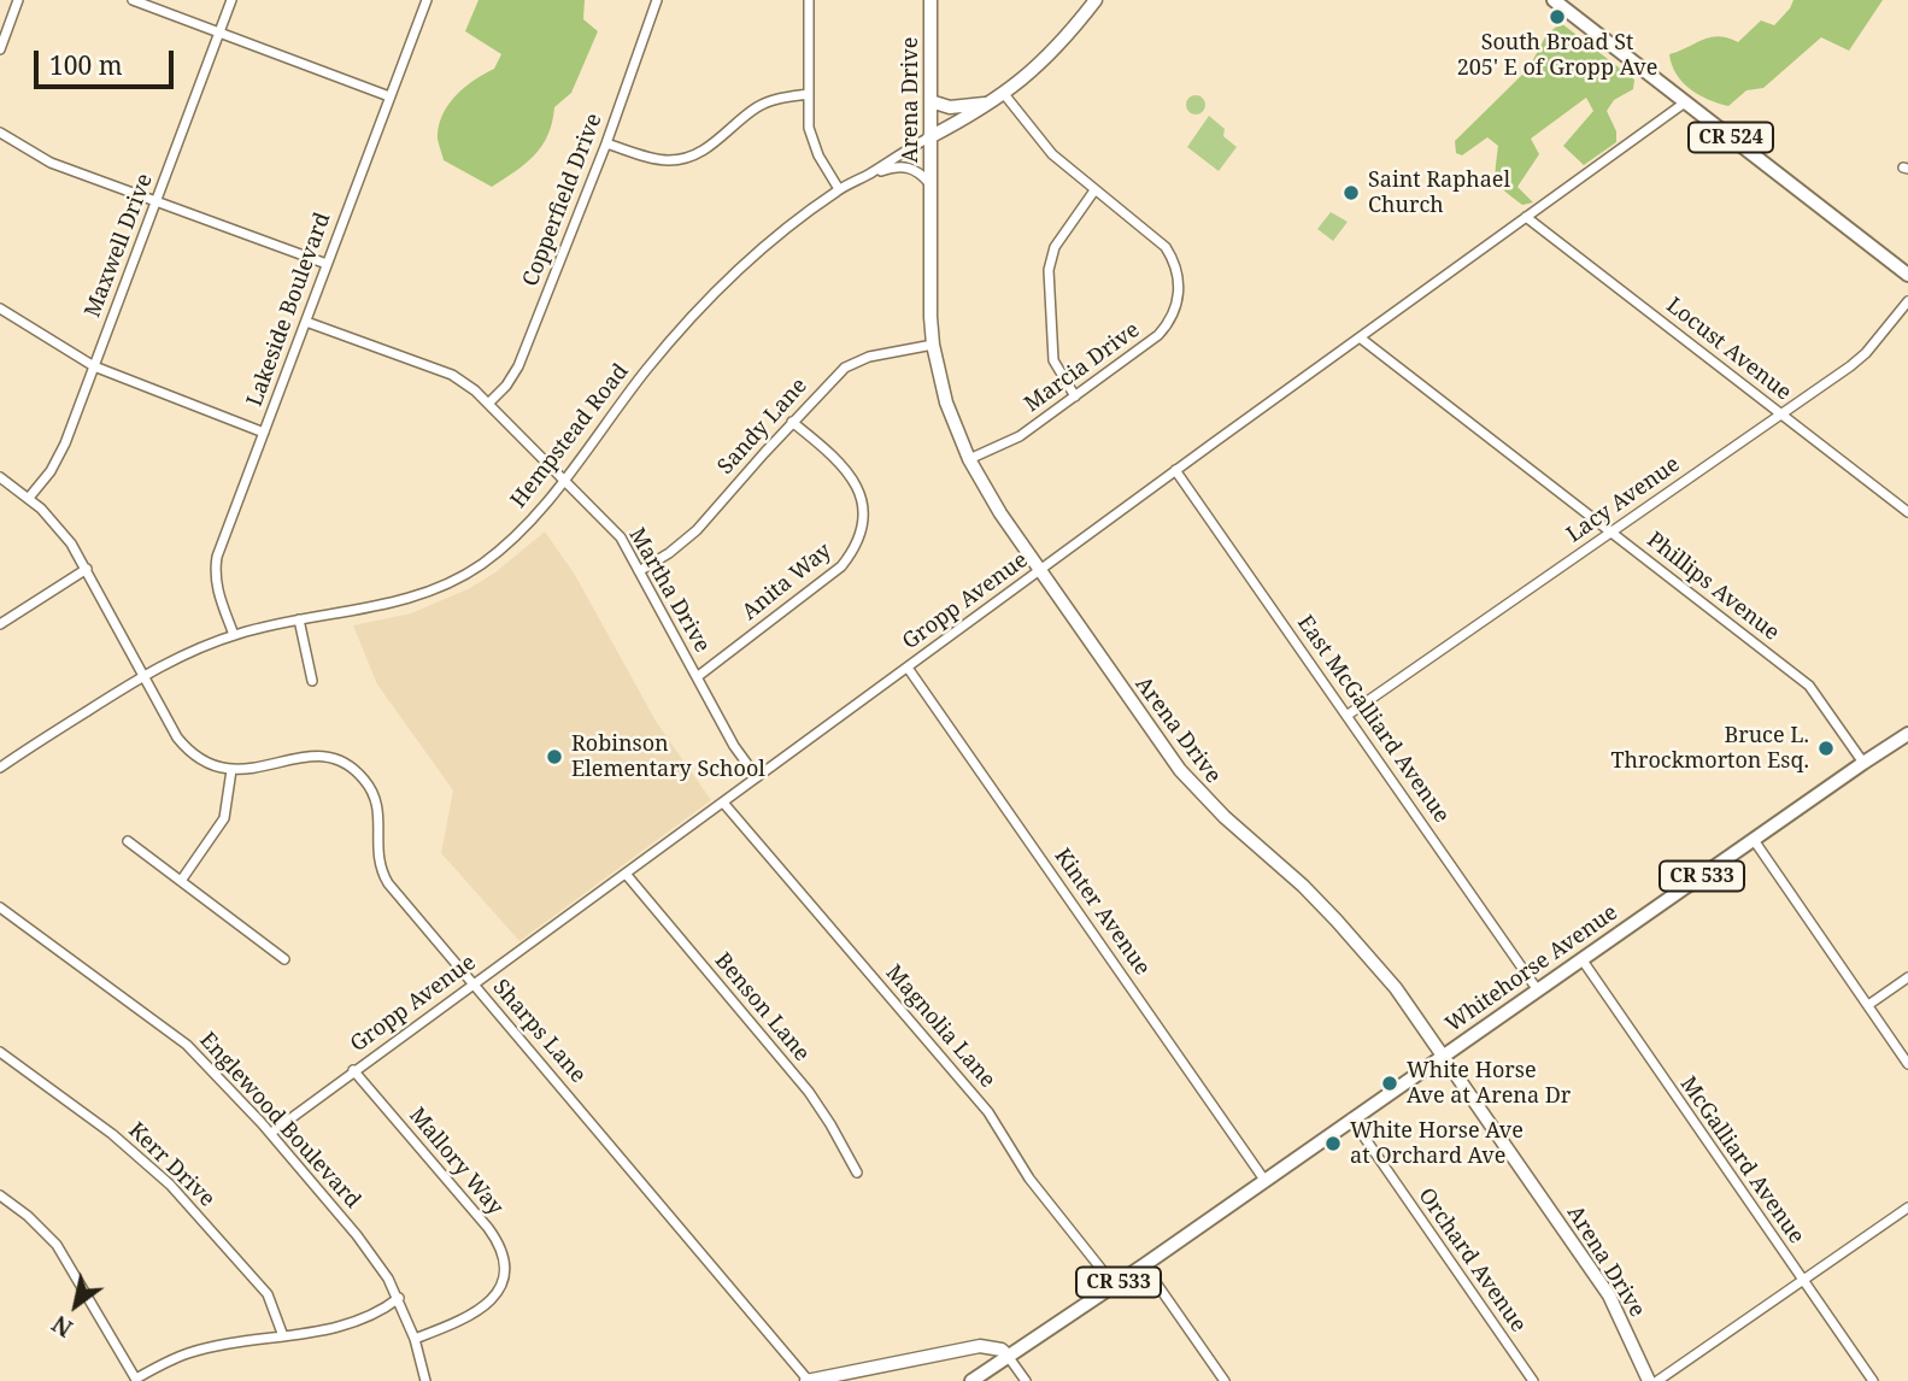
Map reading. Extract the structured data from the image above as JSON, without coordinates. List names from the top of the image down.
{
  "streets": {
    "main road": [
      "Arena Drive",
      "CR 524",
      "Hempstead Road",
      "CR 533",
      "Whitehorse Avenue"
    ],
    "street": [
      "Copperfield Drive",
      "Maxwell Drive",
      "Lakeside Boulevard",
      "Locust Avenue",
      "Marcia Drive",
      "Sandy Lane",
      "Lacy Avenue",
      "Anita Way",
      "Phillips Avenue",
      "Martha Drive",
      "Gropp Avenue",
      "East McGalliard Avenue",
      "Kinter Avenue",
      "Benson Lane",
      "Magnolia Lane",
      "Sharps Lane",
      "Englewood Boulevard",
      "McGalliard Avenue",
      "Mallory Way",
      "Kerr Drive",
      "Orchard Avenue"
    ]
  },
  "crossings": [
    ["Arena Drive", "Marcia Drive"],
    ["Arena Drive", "Sandy Lane"],
    ["Arena Drive", "Hempstead Road"],
    ["Arena Drive", "Gropp Avenue"],
    ["Arena Drive", "Whitehorse Avenue"],
    ["CR 524", "Gropp Avenue"],
    ["Copperfield Drive", "Martha Drive"],
    ["Lakeside Boulevard", "Hempstead Road"],
    ["Lakeside Boulevard", "Martha Drive"],
    ["Locust Avenue", "Lacy Avenue"],
    ["Locust Avenue", "Gropp Avenue"],
    ["Marcia Drive", "Hempstead Road"],
    ["Sandy Lane", "Anita Way"],
    ["Sandy Lane", "Martha Drive"],
    ["Hempstead Road", "Martha Drive"],
    ["Lacy Avenue", "Phillips Avenue"],
    ["Lacy Avenue", "East McGalliard Avenue"],
    ["Anita Way", "Martha Drive"],
    ["Phillips Avenue", "Gropp Avenue"],
    ["Phillips Avenue", "Whitehorse Avenue"],
    ["Martha Drive", "Gropp Avenue"],
    ["Gropp Avenue", "East McGalliard Avenue"],
    ["Gropp Avenue", "Kinter Avenue"],
    ["Gropp Avenue", "Benson Lane"],
    ["Gropp Avenue", "Magnolia Lane"],
    ["Gropp Avenue", "Sharps Lane"],
    ["Gropp Avenue", "Englewood Boulevard"],
    ["Gropp Avenue", "Mallory Way"],
    ["East McGalliard Avenue", "Whitehorse Avenue"],
    ["Kinter Avenue", "Whitehorse Avenue"],
    ["Whitehorse Avenue", "Magnolia Lane"],
    ["Whitehorse Avenue", "McGalliard Avenue"],
    ["Whitehorse Avenue", "Orchard Avenue"],
    ["Englewood Boulevard", "Mallory Way"]
  ],
  "places": [
    "South Broad St 205' E of Gropp Ave",
    "Saint Raphael Church",
    "Bruce L. Throckmorton Esq.",
    "Robinson Elementary School",
    "White Horse Ave at Arena Dr",
    "White Horse Ave at Orchard Ave"
  ],
  "scale_bar": "100 m",
  "north": "bottom left"
}
